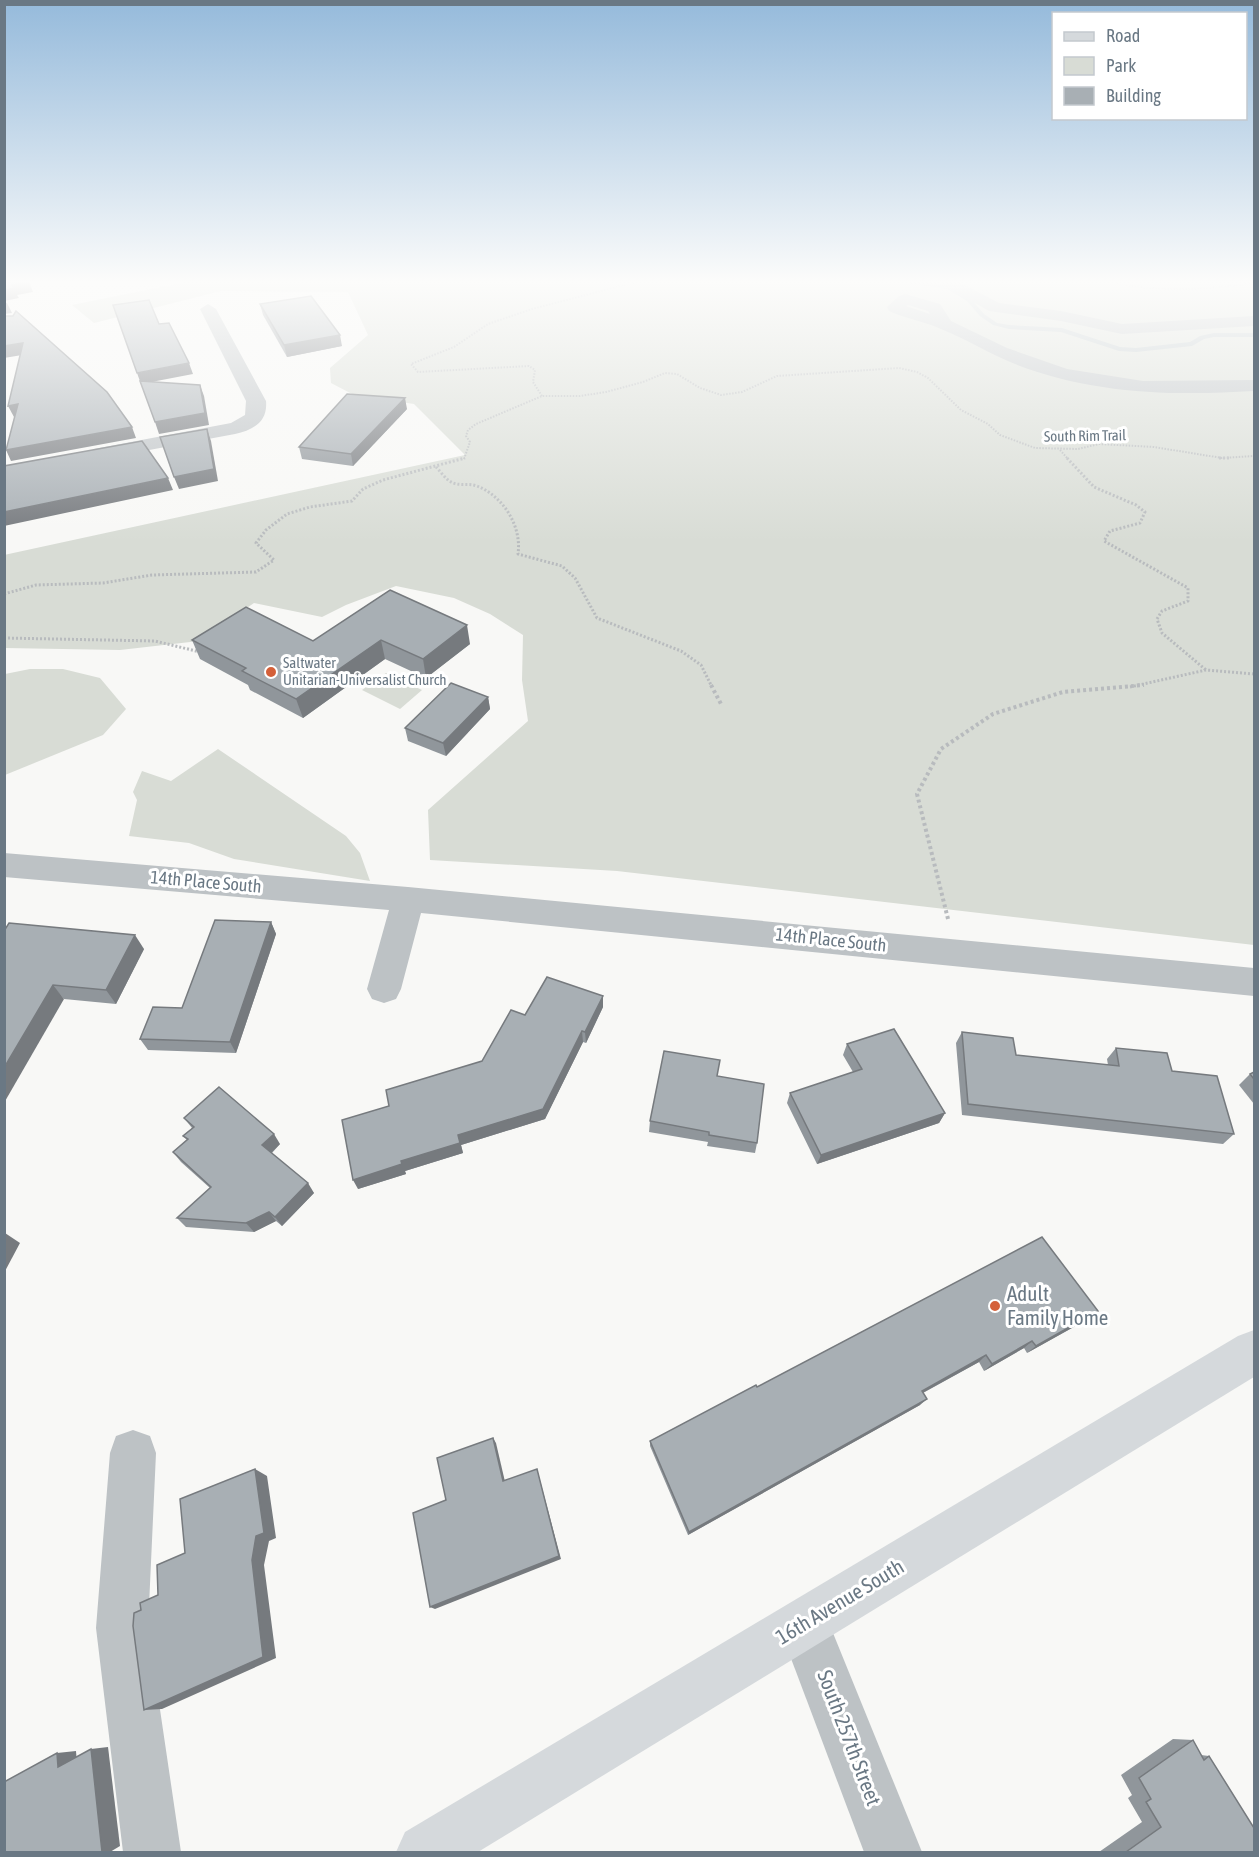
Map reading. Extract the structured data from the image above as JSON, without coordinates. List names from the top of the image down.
{
  "streets": {
    "main road": ["16th Avenue South"],
    "street": ["14th Place South", "South 257th Street"],
    "path": ["South Rim Trail"]
  },
  "crossings": [
    ["16th Avenue South", "South 257th Street"]
  ],
  "places": ["Saltwater Unitarian-Universalist Church", "Adult Family Home"],
  "legend": ["Road", "Park", "Building"]
}
